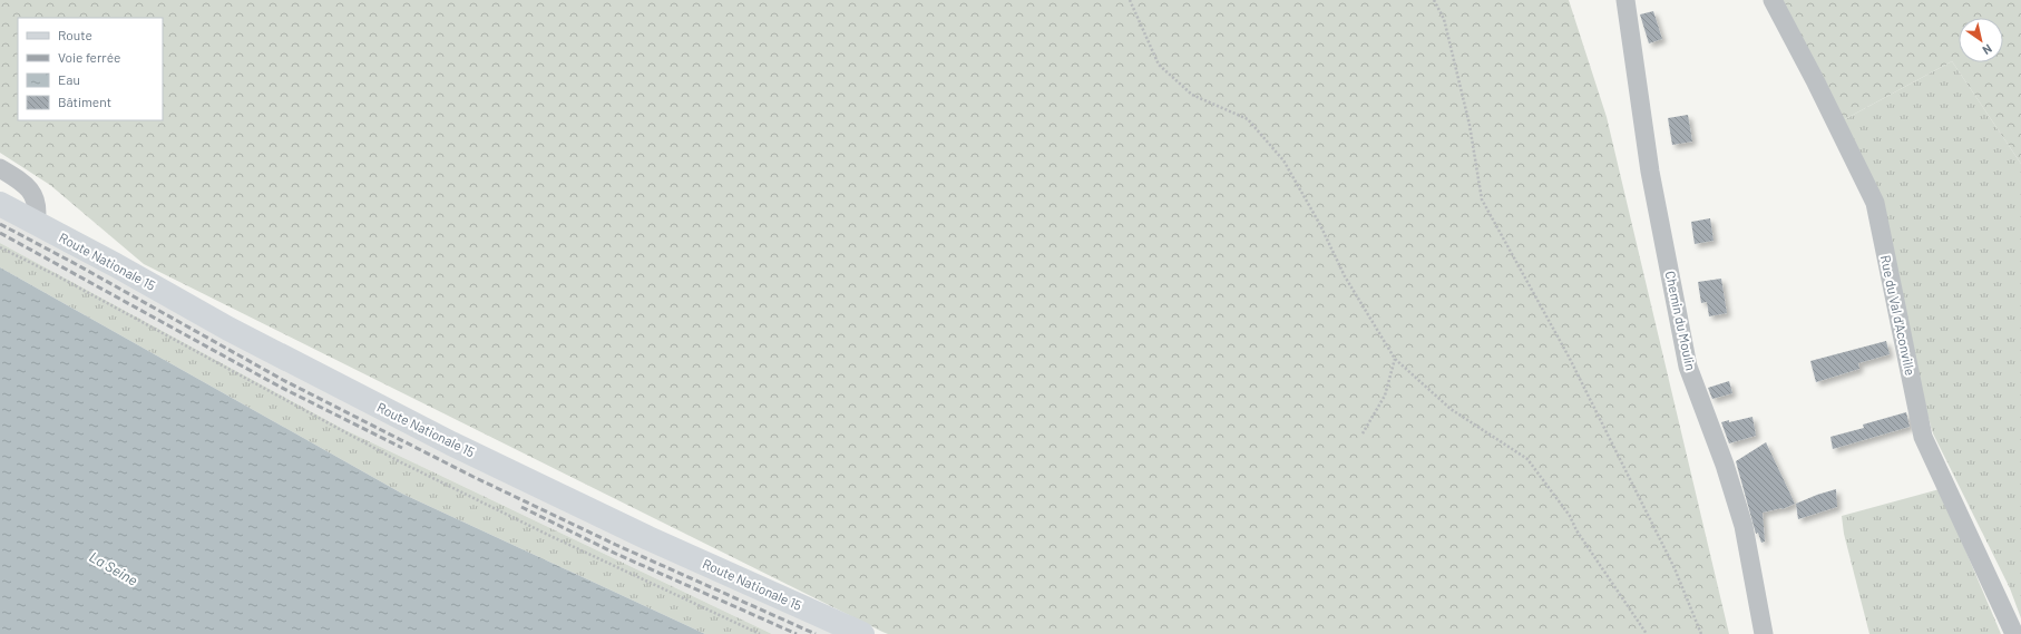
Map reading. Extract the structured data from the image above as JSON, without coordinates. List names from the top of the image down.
{
  "streets": {
    "main road": ["Route Nationale 15"],
    "street": ["Rue du Val d'Aconville", "Chemin du Moulin"]
  },
  "water": ["La Seine"],
  "legend": [
    "Route",
    "Voie ferrée",
    "Eau",
    "Bâtiment"
  ],
  "north": "bottom right"
}
